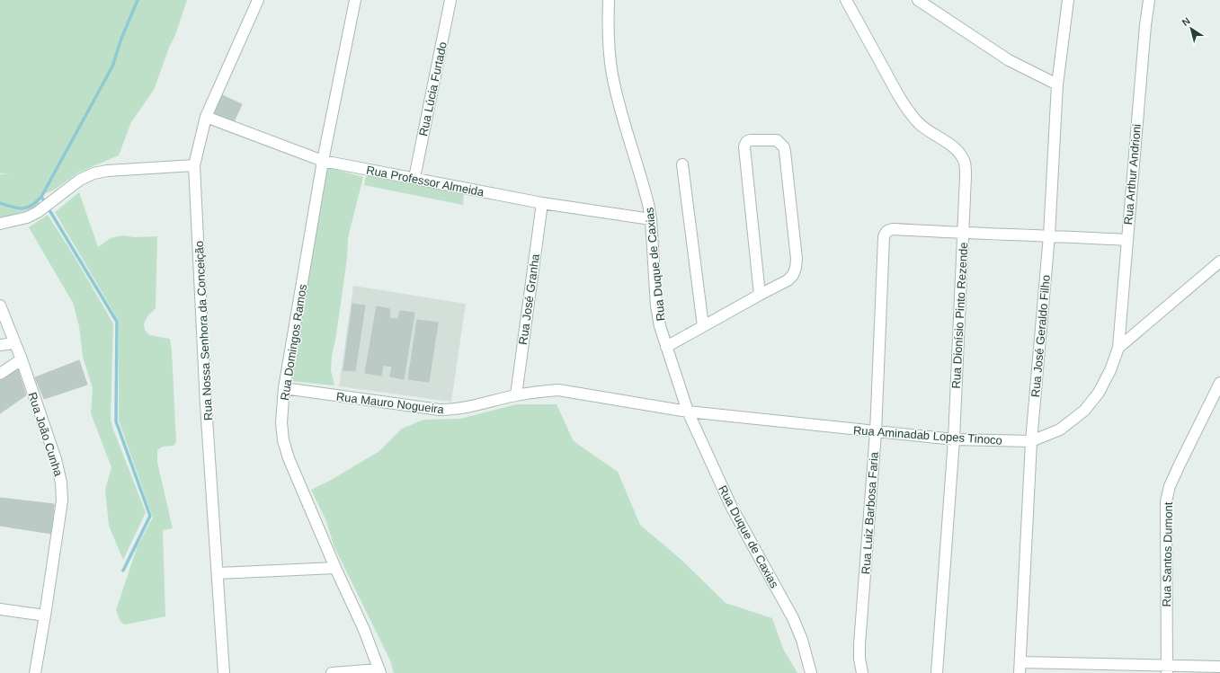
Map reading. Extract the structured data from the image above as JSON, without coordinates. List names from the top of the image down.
{
  "streets": {
    "street": [
      "Rua Lúcia Furtado",
      "Rua Arthur Andrioni",
      "Rua Professor Almeida",
      "Rua Duque de Caxias",
      "Rua José Granha",
      "Rua Dionísio Pinto Rezende",
      "Rua Nossa Senhora da Conceição",
      "Rua José Geraldo Filho",
      "Rua Domingos Ramos",
      "Rua Mauro Nogueira",
      "Rua João Cunha",
      "Rua Aminadab Lopes Tinoco",
      "Rua Luiz Barbosa Faria",
      "Rua Santos Dumont"
    ]
  },
  "crossings": [
    ["Rua Lúcia Furtado", "Rua Professor Almeida"],
    ["Rua Arthur Andrioni", "Rua Aminadab Lopes Tinoco"],
    ["Rua Professor Almeida", "Rua Duque de Caxias"],
    ["Rua Professor Almeida", "Rua José Granha"],
    ["Rua Professor Almeida", "Rua Nossa Senhora da Conceição"],
    ["Rua Professor Almeida", "Rua Domingos Ramos"],
    ["Rua Duque de Caxias", "Rua Mauro Nogueira"],
    ["Rua Duque de Caxias", "Rua Aminadab Lopes Tinoco"],
    ["Rua José Granha", "Rua Mauro Nogueira"],
    ["Rua Dionísio Pinto Rezende", "Rua Aminadab Lopes Tinoco"],
    ["Rua Dionísio Pinto Rezende", "Rua Luiz Barbosa Faria"],
    ["Rua José Geraldo Filho", "Rua Aminadab Lopes Tinoco"],
    ["Rua Domingos Ramos", "Rua Mauro Nogueira"],
    ["Rua Mauro Nogueira", "Rua Aminadab Lopes Tinoco"],
    ["Rua Aminadab Lopes Tinoco", "Rua Luiz Barbosa Faria"]
  ],
  "north": "top left"
}
